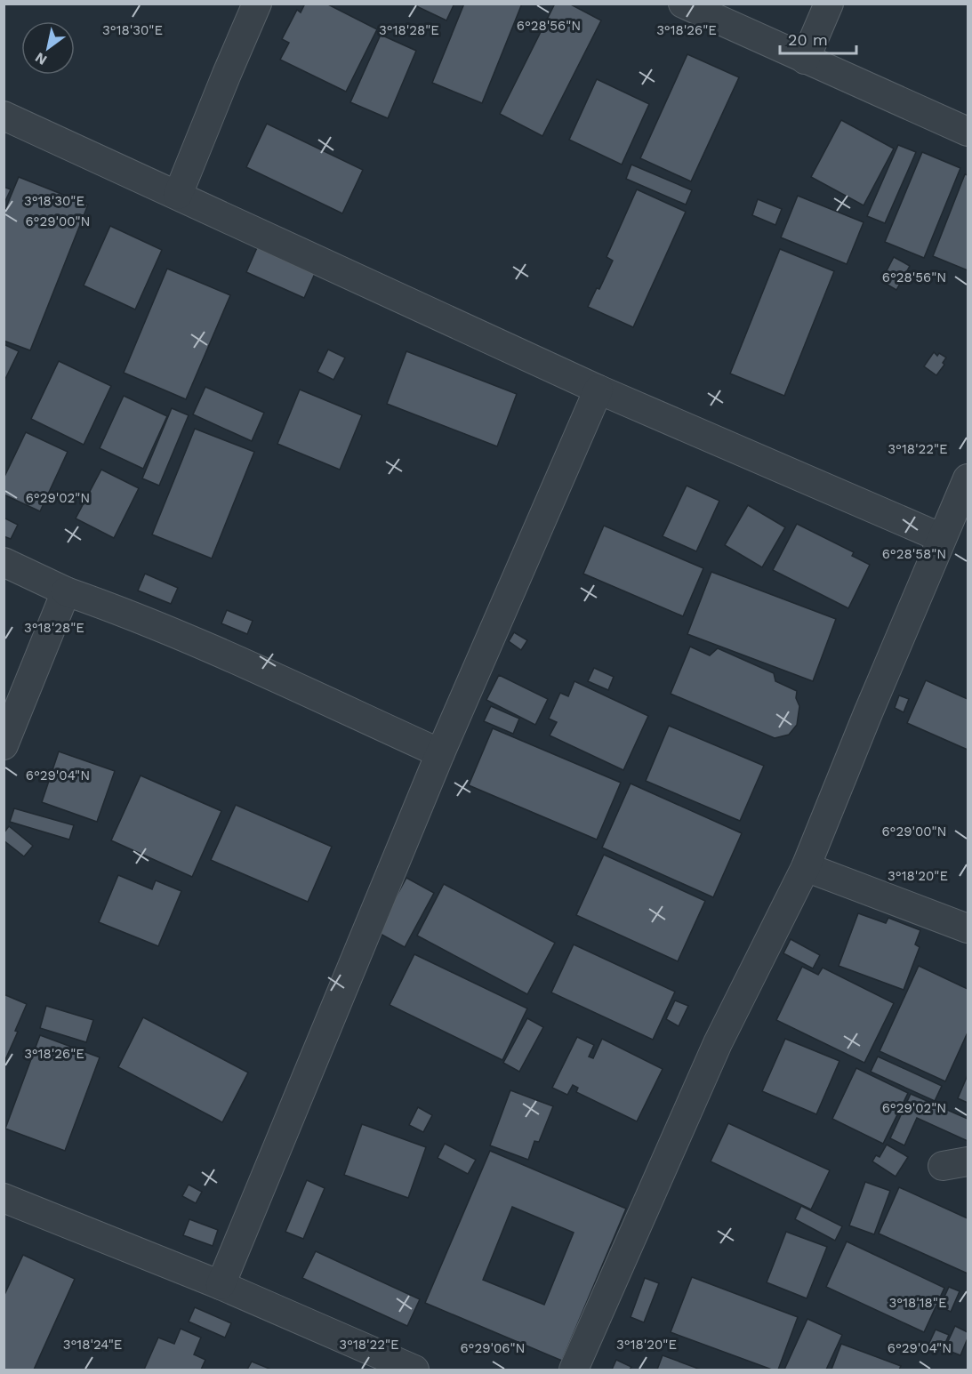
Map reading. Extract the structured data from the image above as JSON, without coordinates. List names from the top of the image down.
{
  "scale_bar": "20 m",
  "north": "bottom left",
  "coordinates": [
    "6°28'56\"N",
    "3°18'30\"E",
    "3°18'28\"E",
    "3°18'26\"E",
    "6°29'00\"N",
    "3°18'22\"E",
    "6°29'02\"N",
    "6°28'58\"N",
    "6°29'04\"N",
    "3°18'20\"E",
    "3°18'18\"E",
    "3°18'24\"E",
    "6°29'06\"N"
  ]
}
